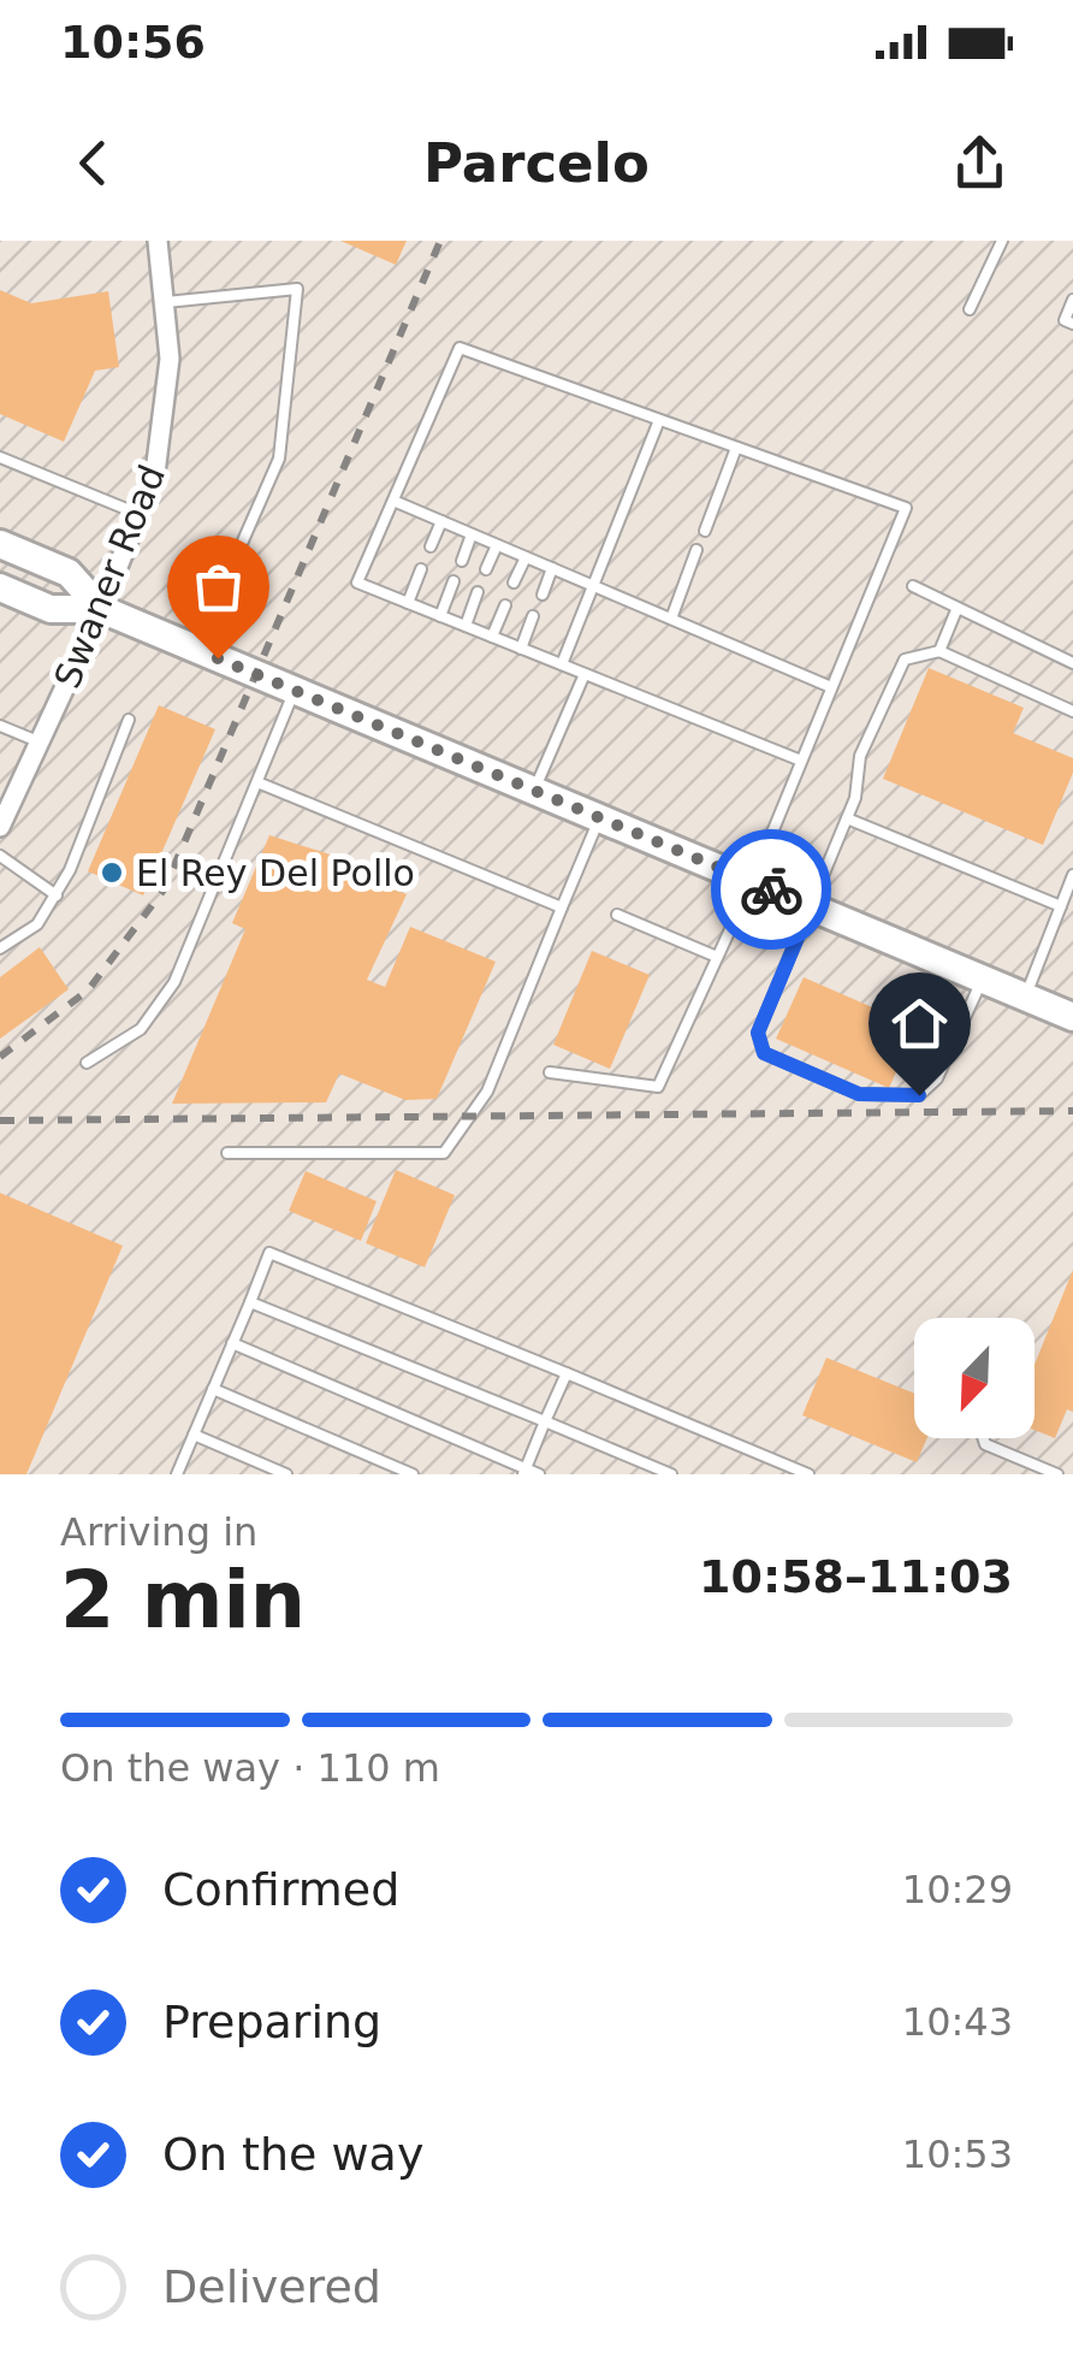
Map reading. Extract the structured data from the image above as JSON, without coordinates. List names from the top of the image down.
{
  "streets": {
    "street": ["Swaner Road"]
  },
  "places": ["El Rey Del Pollo"],
  "north": "bottom left",
  "page": {
    "status": "10:56",
    "header": "Parcelo",
    "heading": ["2 min", "Arriving in", "10:58–11:03"],
    "bar": "On the way · 110 m",
    "list": [
      ["Confirmed", "10:29"],
      ["Preparing", "10:43"],
      ["On the way", "10:53"],
      "Delivered"
    ]
  }
}
